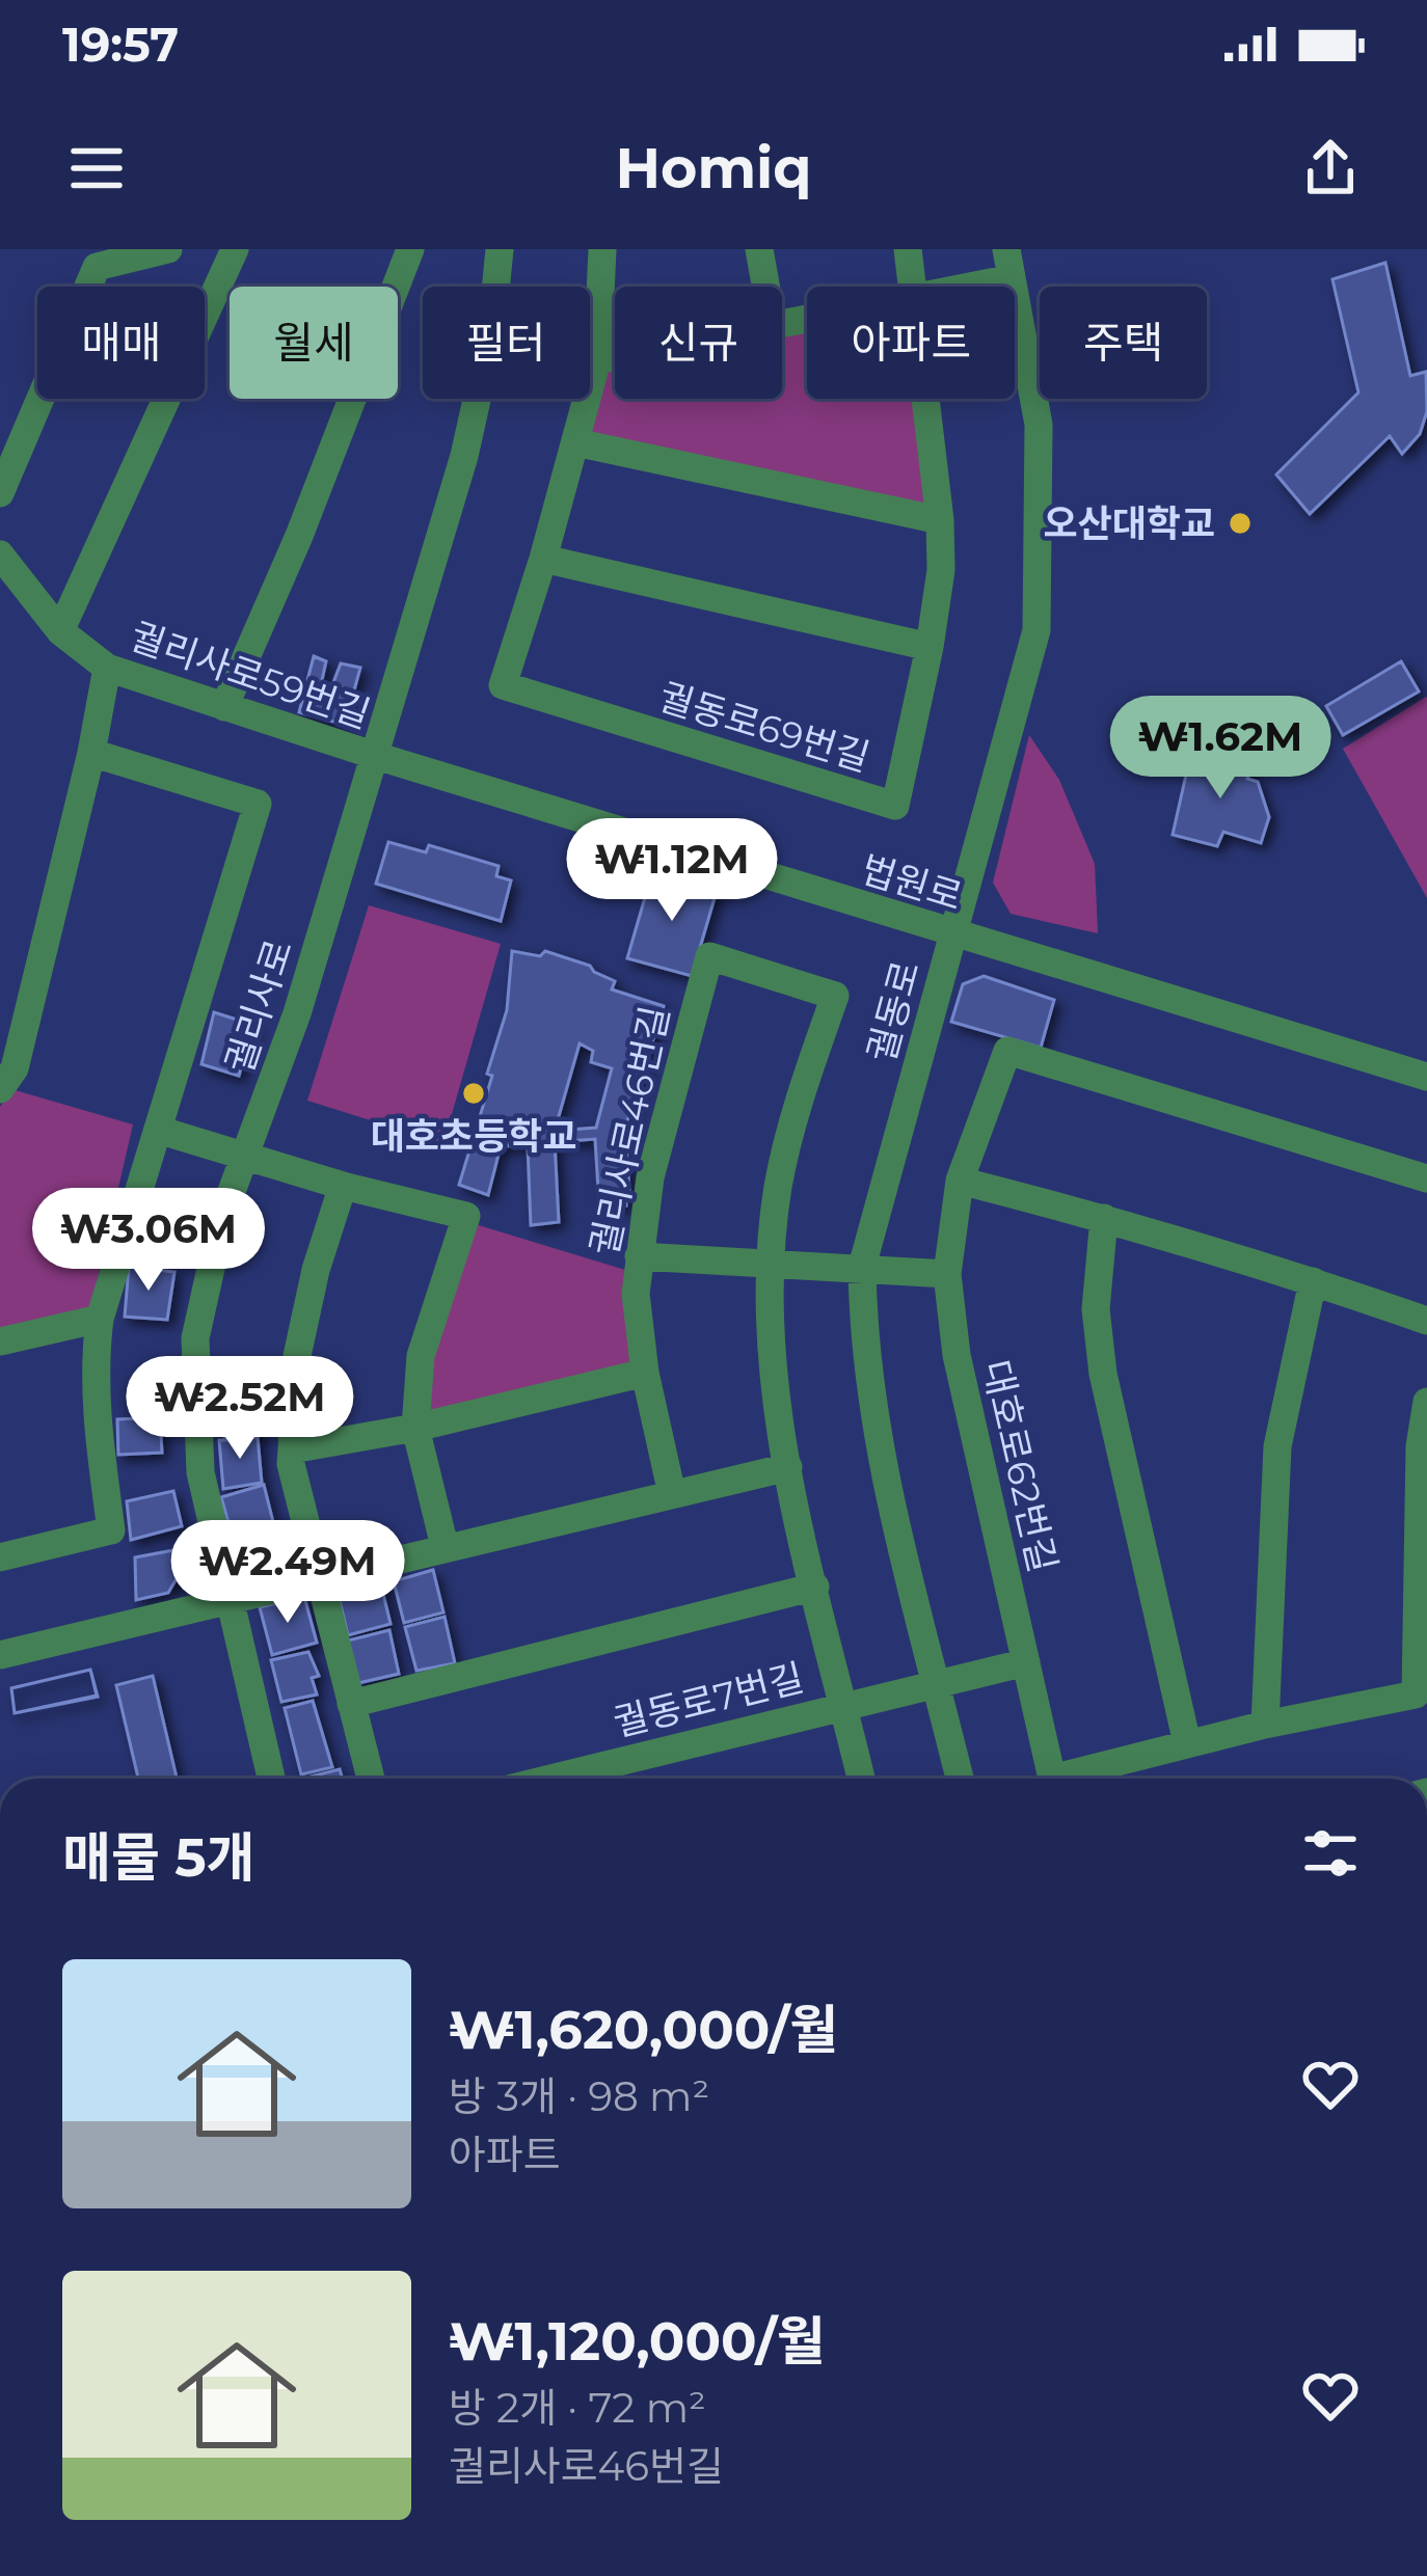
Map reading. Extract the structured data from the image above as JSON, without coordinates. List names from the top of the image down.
{
  "streets": {
    "street": [
      "궐리사로59번길",
      "궐동로69번길",
      "법원로",
      "궐리사로",
      "궐동로",
      "궐리사로46번길",
      "대호로62번길",
      "궐동로7번길"
    ]
  },
  "crossings": [
    ["궐리사로59번길", "법원로"],
    ["궐리사로59번길", "궐리사로"],
    ["법원로", "궐리사로"],
    ["법원로", "궐동로"],
    ["궐동로", "궐동로7번길"],
    ["궐리사로46번길", "궐동로7번길"],
    ["대호로62번길", "궐동로7번길"]
  ],
  "places": ["오산대학교", "대호초등학교"],
  "page": {
    "status": "19:57",
    "header": "Homiq",
    "chip": [
      "매매",
      "월세",
      "필터",
      "신규",
      "아파트",
      "주택"
    ],
    "price": [
      "₩1.62M",
      "₩1.12M",
      "₩3.06M",
      "₩2.52M",
      "₩2.49M"
    ],
    "heading": "매물 5개",
    "list": [
      {
        "name": "₩1,620,000/월",
        "note": "방 3개 · 98 m² · 아파트"
      },
      {
        "name": "₩1,120,000/월",
        "note": "방 2개 · 72 m² · 궐리사로46번길"
      }
    ]
  }
}
